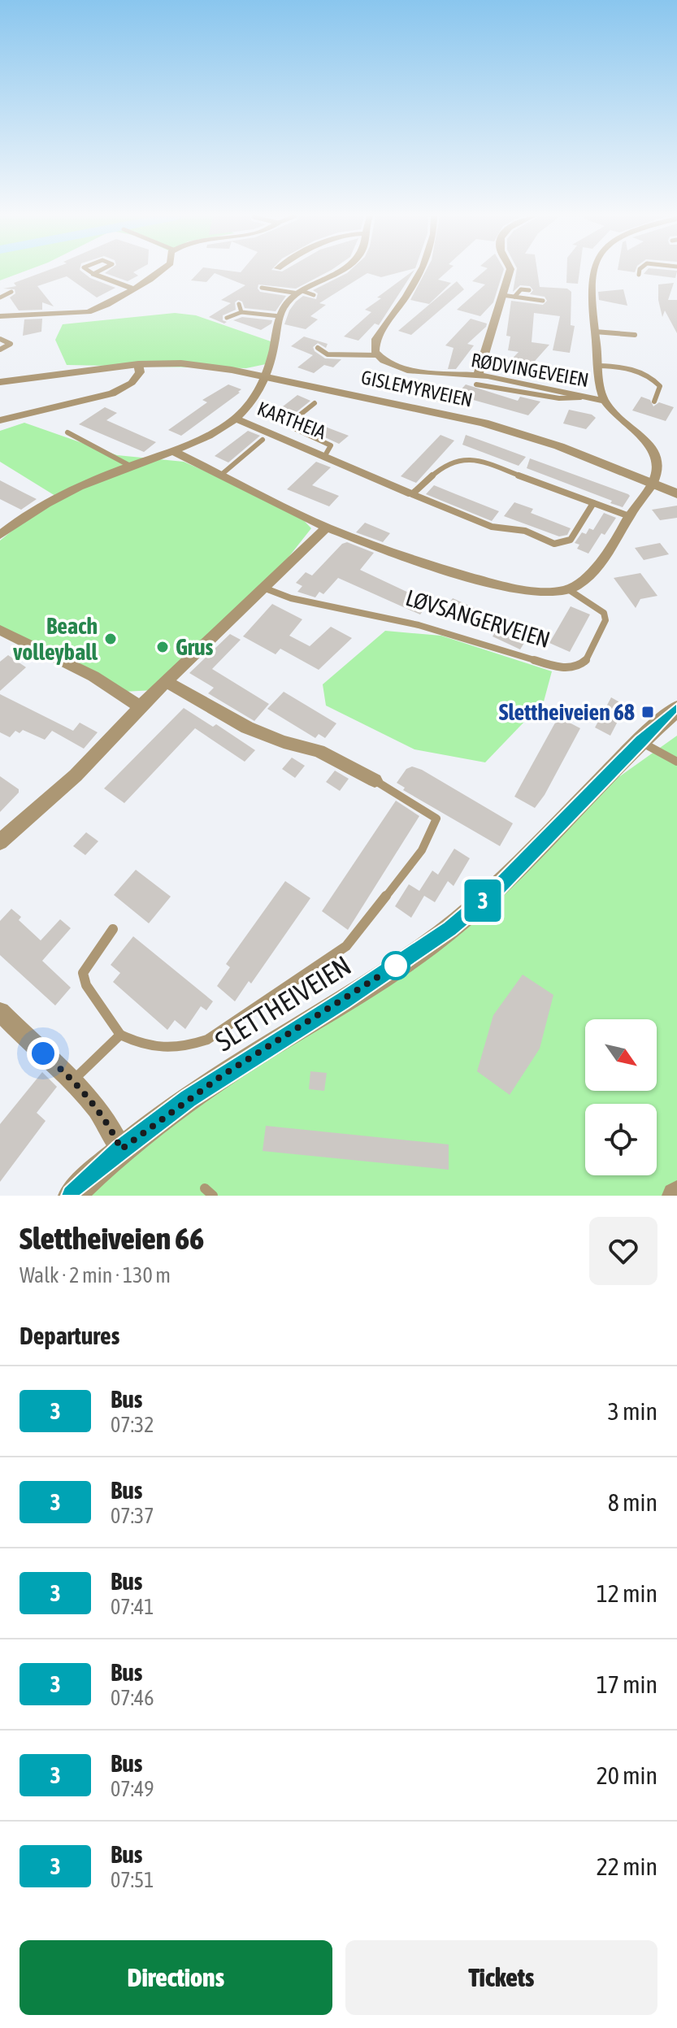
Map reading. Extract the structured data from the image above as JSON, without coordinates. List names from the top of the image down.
{
  "streets": {
    "street": [
      "RØDVINGEVEIEN",
      "GISLEMYRVEIEN",
      "KARTHEIA",
      "LØVSANGERVEIEN",
      "SLETTHEIVEIEN"
    ]
  },
  "crossings": [
    ["GISLEMYRVEIEN", "KARTHEIA"]
  ],
  "places": {
    "other": ["Beach volleyball", "Grus"],
    "transit": ["Slettheiveien 68"]
  },
  "lines": ["bus line 3"],
  "north": "bottom right",
  "page": {
    "on_map": "3",
    "heading": [
      ["Slettheiveien 66", "Walk · 2 min · 130 m"],
      "Departures"
    ],
    "list": [
      {
        "mark": "3",
        "name": "Bus",
        "note": "07:32",
        "value": "3 min"
      },
      {
        "mark": "3",
        "name": "Bus",
        "note": "07:37",
        "value": "8 min"
      },
      {
        "mark": "3",
        "name": "Bus",
        "note": "07:41",
        "value": "12 min"
      },
      {
        "mark": "3",
        "name": "Bus",
        "note": "07:46",
        "value": "17 min"
      },
      {
        "mark": "3",
        "name": "Bus",
        "note": "07:49",
        "value": "20 min"
      },
      {
        "mark": "3",
        "name": "Bus",
        "note": "07:51",
        "value": "22 min"
      }
    ],
    "buttons": ["Directions", "Tickets"]
  }
}
